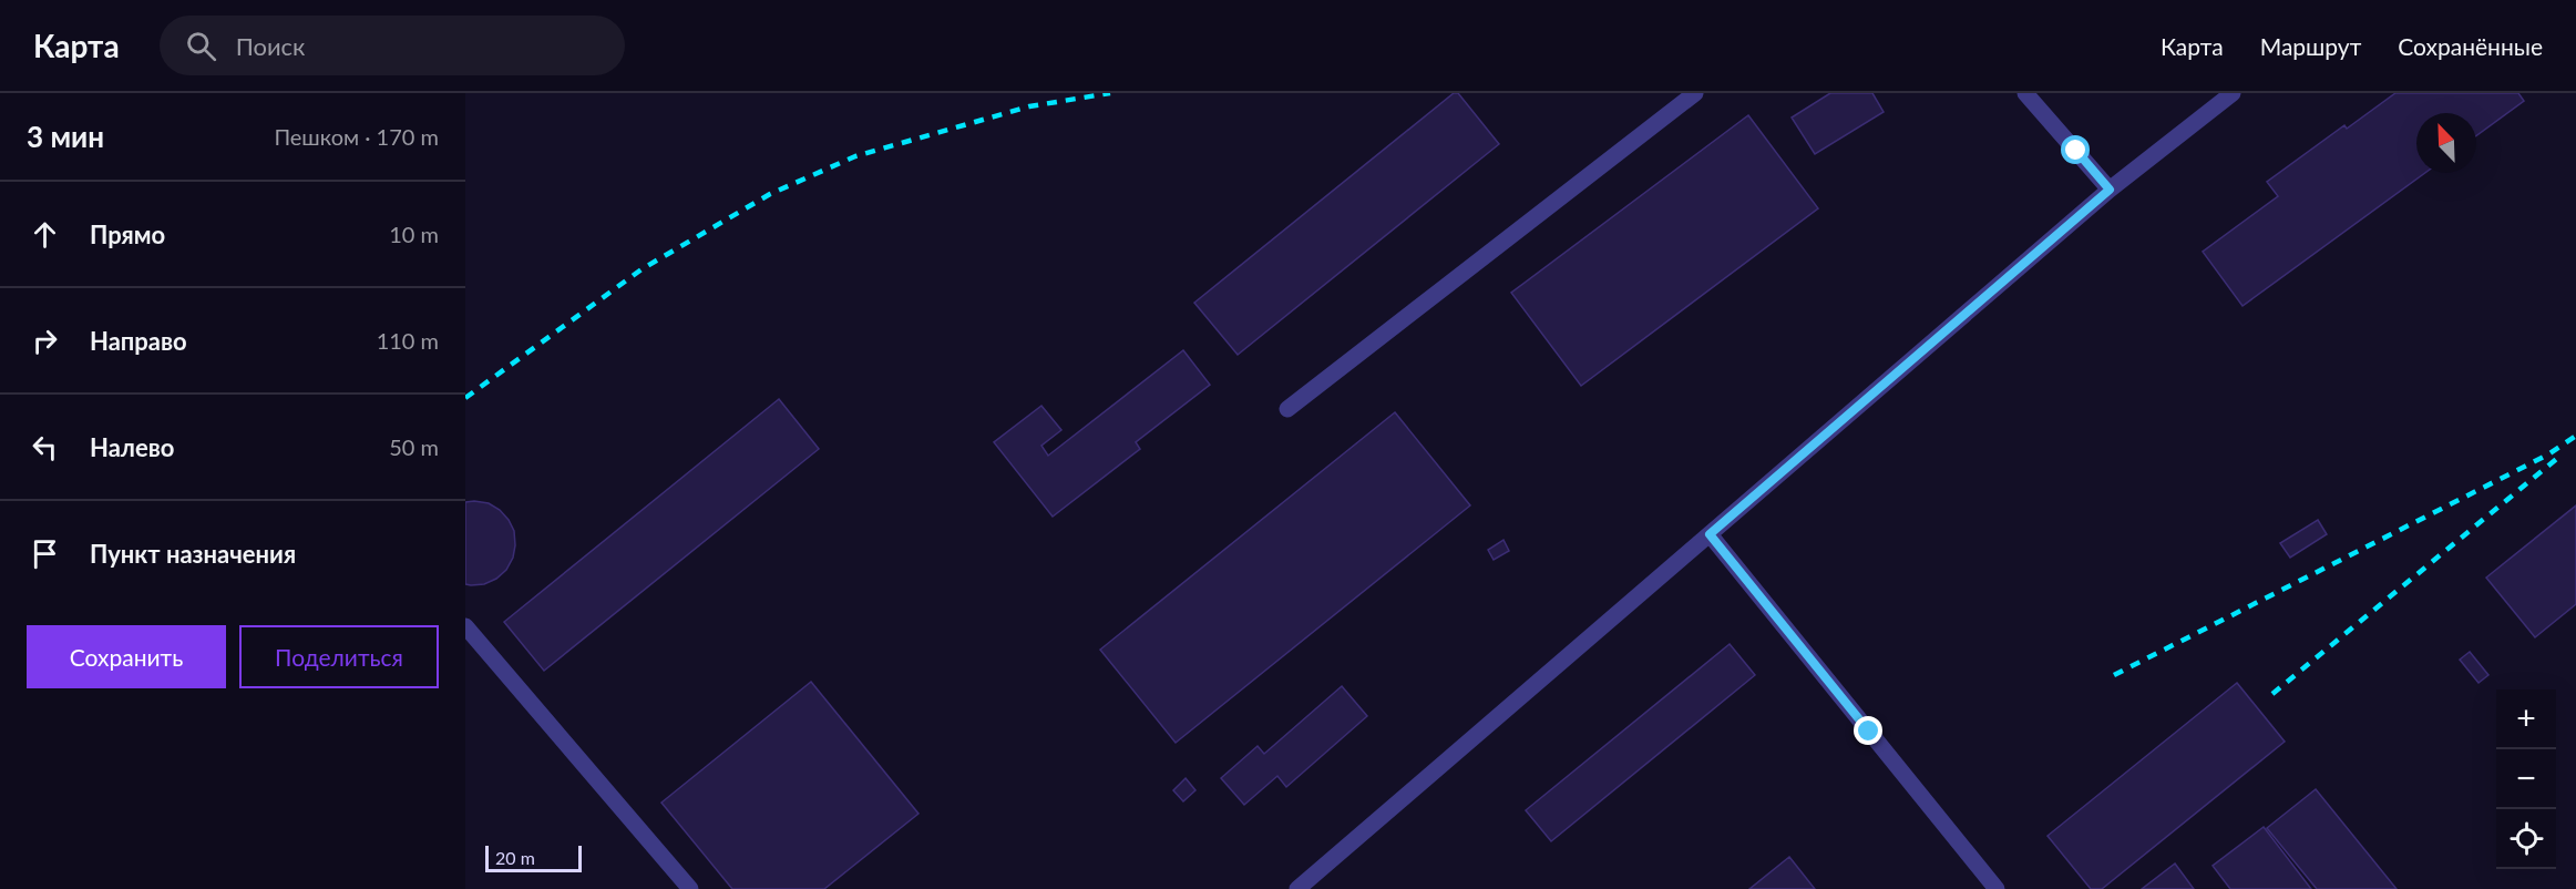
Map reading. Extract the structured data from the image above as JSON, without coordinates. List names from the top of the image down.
{
  "scale_bar": "20 m",
  "north": "top left",
  "page": {
    "header": "Карта",
    "search": "Поиск",
    "nav": ["Карта", "Маршрут", "Сохранённые"],
    "heading": ["3 мин", "Пешком · 170 m"],
    "list": [
      ["Прямо", "10 m"],
      ["Направо", "110 m"],
      ["Налево", "50 m"],
      "Пункт назначения"
    ],
    "buttons": ["Сохранить", "Поделиться"],
    "map_buttons": ["+", "−"],
    "scale": "20 m"
  }
}
